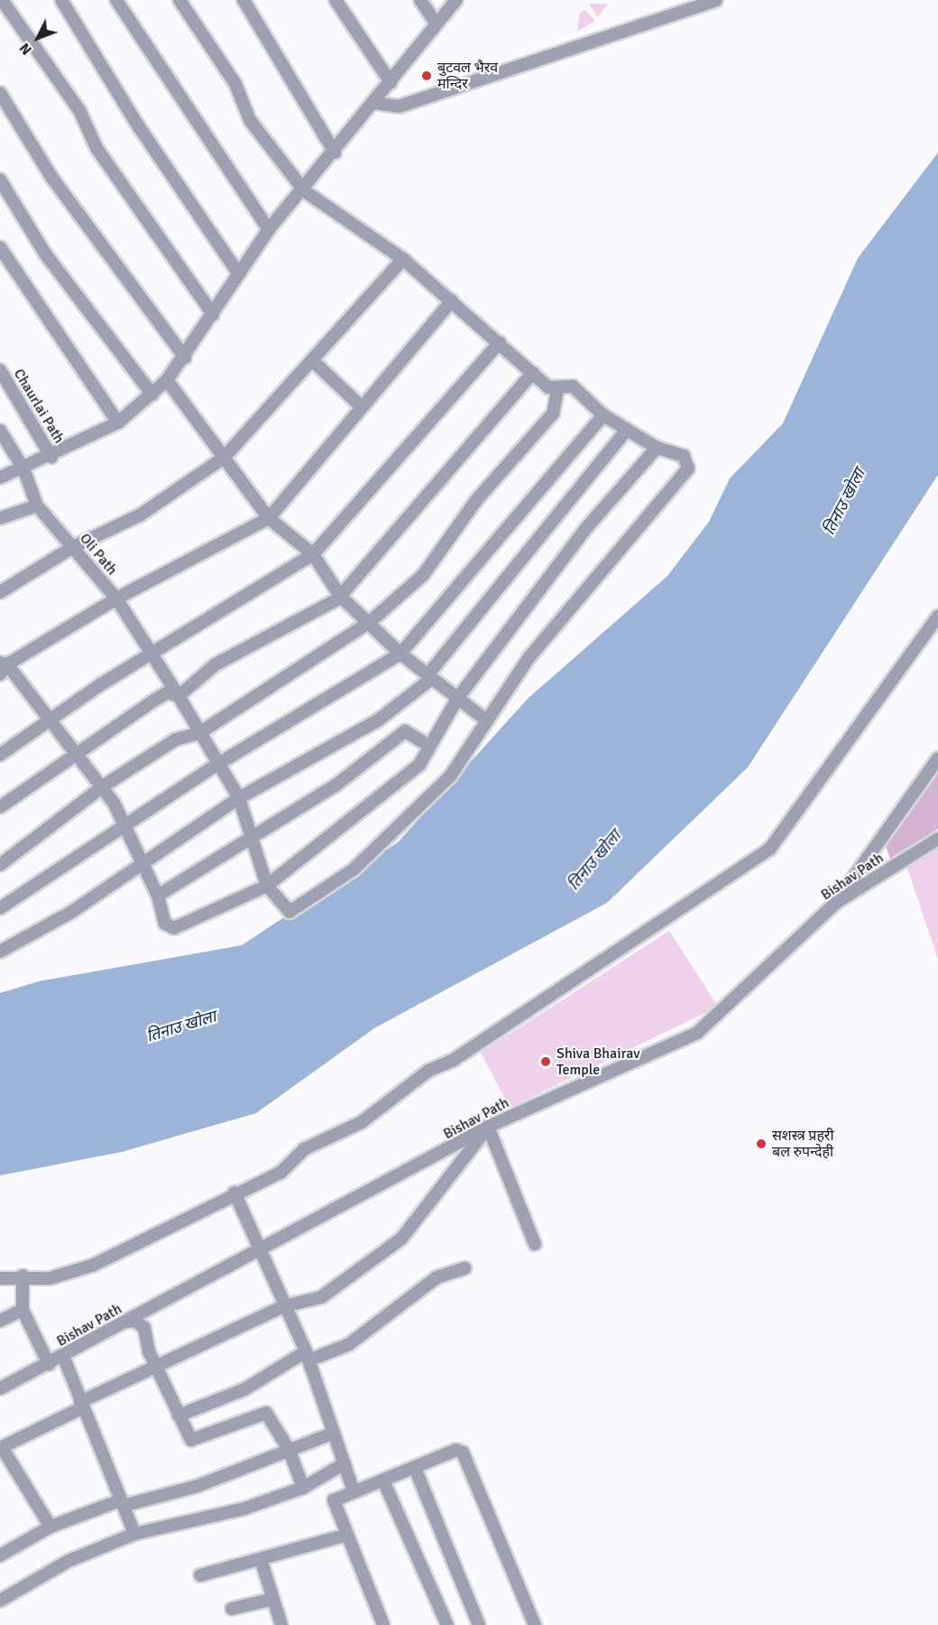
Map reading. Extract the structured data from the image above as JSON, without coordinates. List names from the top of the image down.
{
  "streets": {
    "street": ["Chaurlai Path", "Oli Path", "Bishav Path"]
  },
  "water": ["तिनाउ खोला"],
  "places": ["बुटवल भैरव मन्दिर", "Shiva Bhairav Temple", "सशस्त्र प्रहरी बल रुपन्देही"],
  "north": "bottom left"
}
